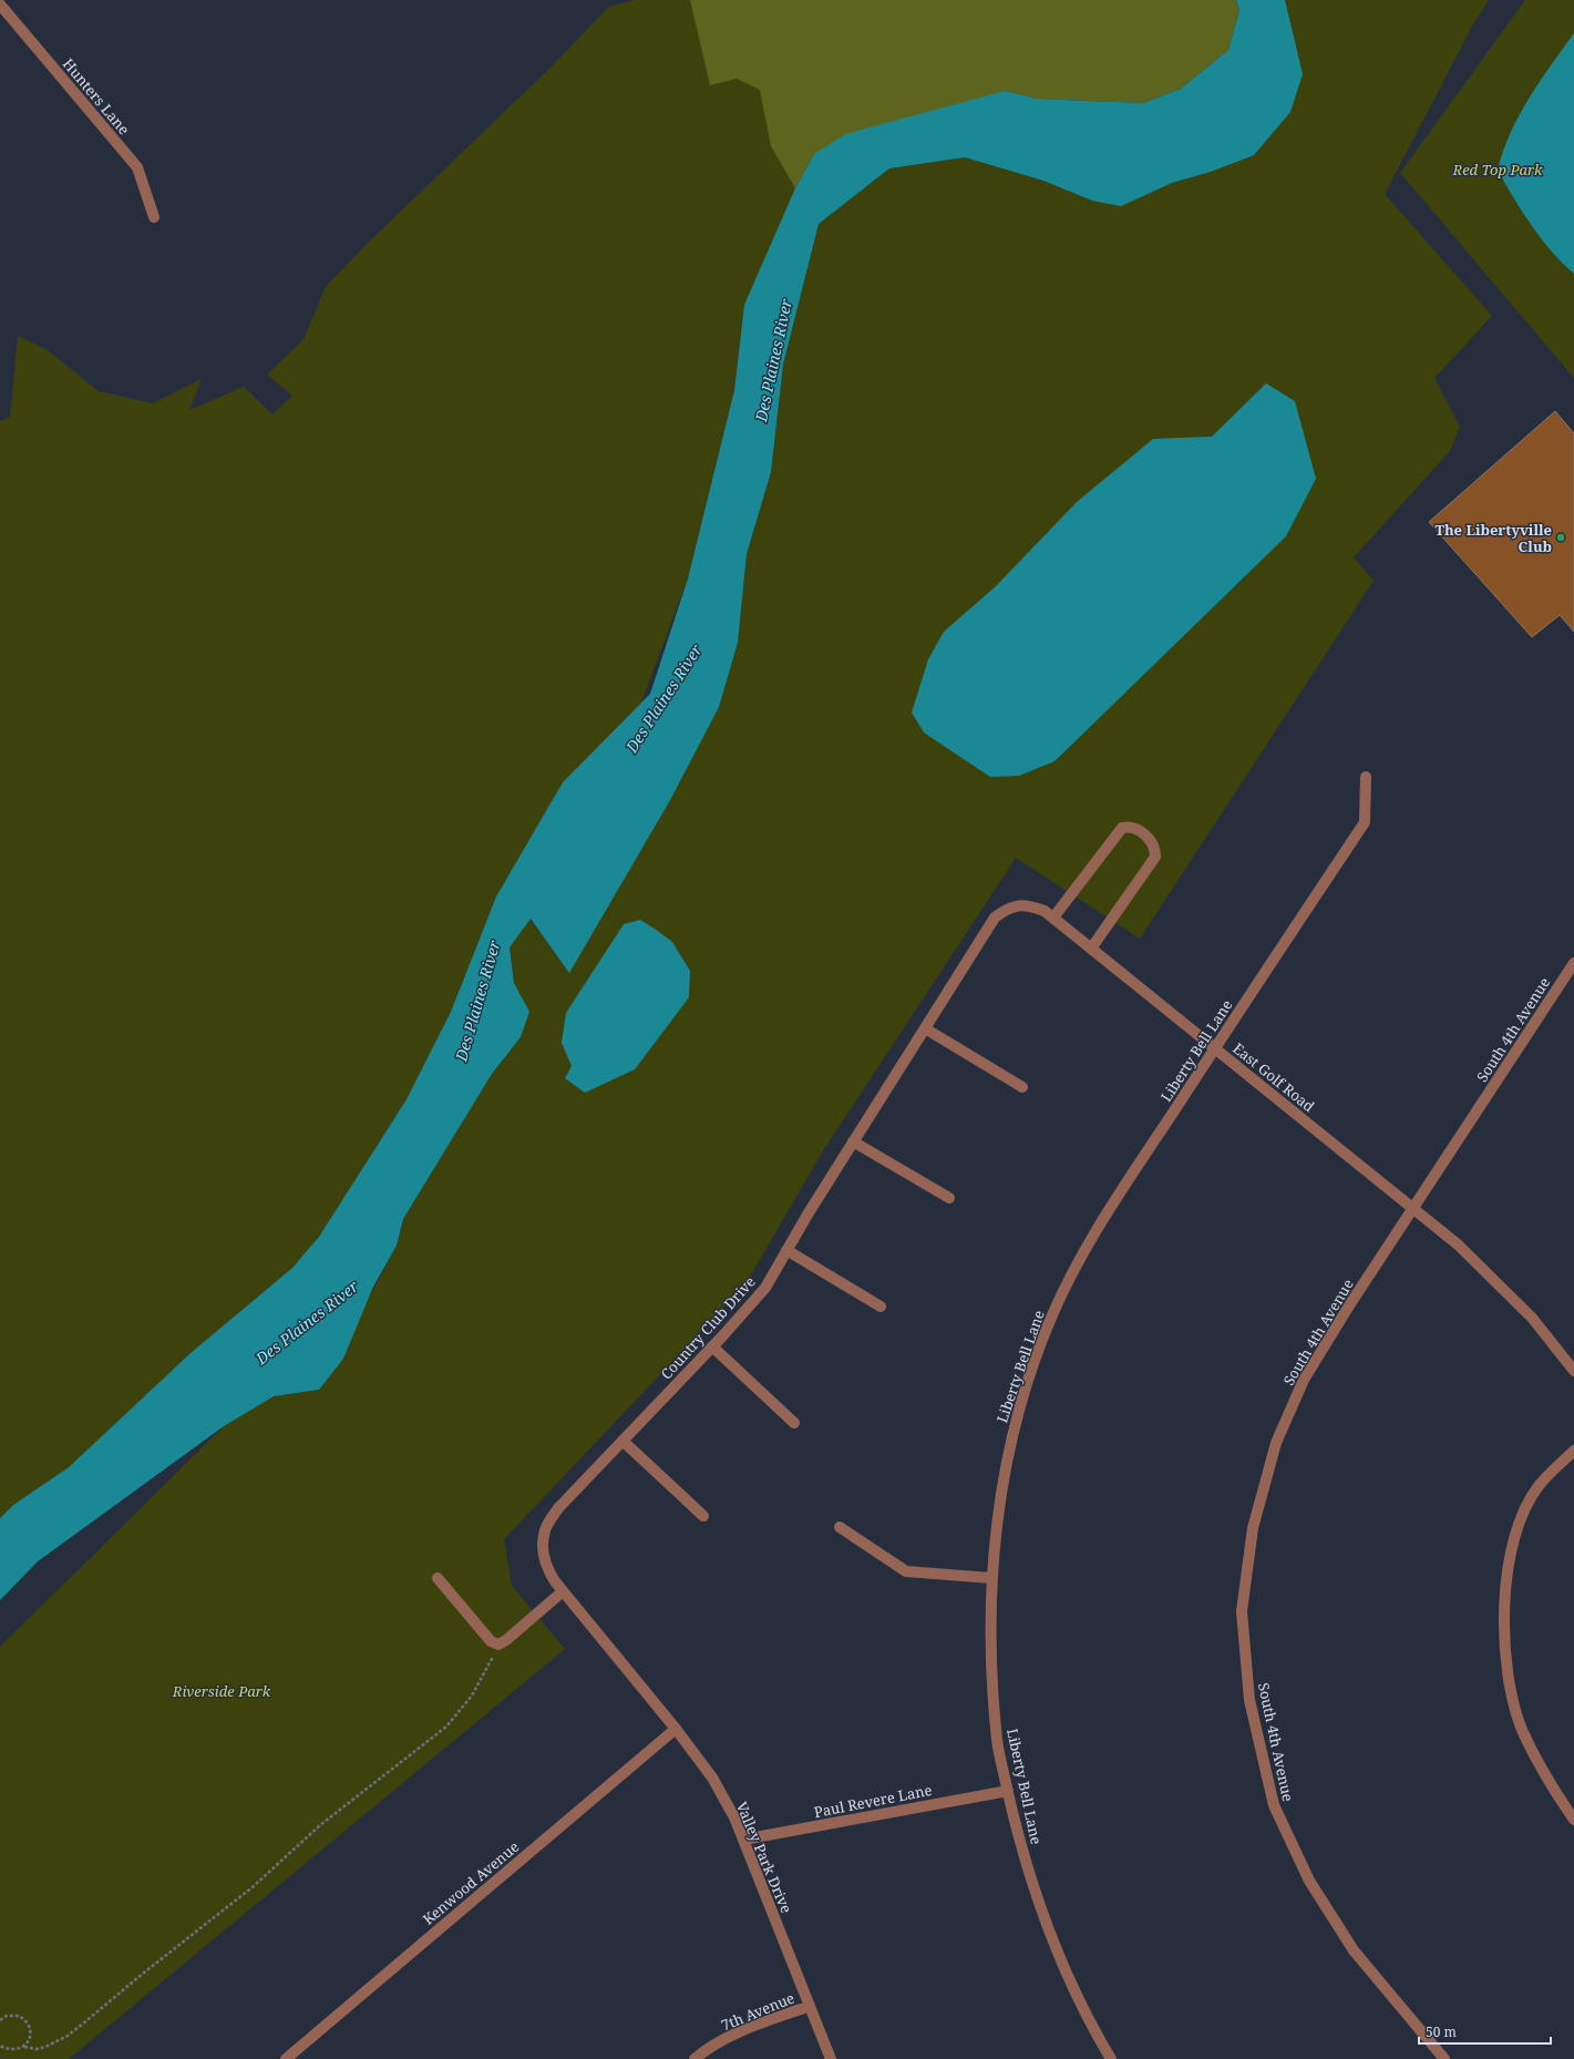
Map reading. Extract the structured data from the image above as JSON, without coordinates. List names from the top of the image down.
{
  "streets": {
    "street": [
      "Hunters Lane",
      "South 4th Avenue",
      "Liberty Bell Lane",
      "East Golf Road",
      "Country Club Drive",
      "Paul Revere Lane",
      "Valley Park Drive",
      "Kenwood Avenue",
      "7th Avenue"
    ]
  },
  "crossings": [
    ["South 4th Avenue", "East Golf Road"],
    ["Liberty Bell Lane", "East Golf Road"],
    ["Liberty Bell Lane", "Paul Revere Lane"],
    ["East Golf Road", "Country Club Drive"],
    ["Country Club Drive", "Valley Park Drive"],
    ["Paul Revere Lane", "Valley Park Drive"],
    ["Valley Park Drive", "Kenwood Avenue"],
    ["Valley Park Drive", "7th Avenue"]
  ],
  "water": ["Des Plaines River"],
  "parks": ["Red Top Park", "Riverside Park"],
  "places": ["The Libertyville Club"],
  "scale_bar": "50 m"
}
